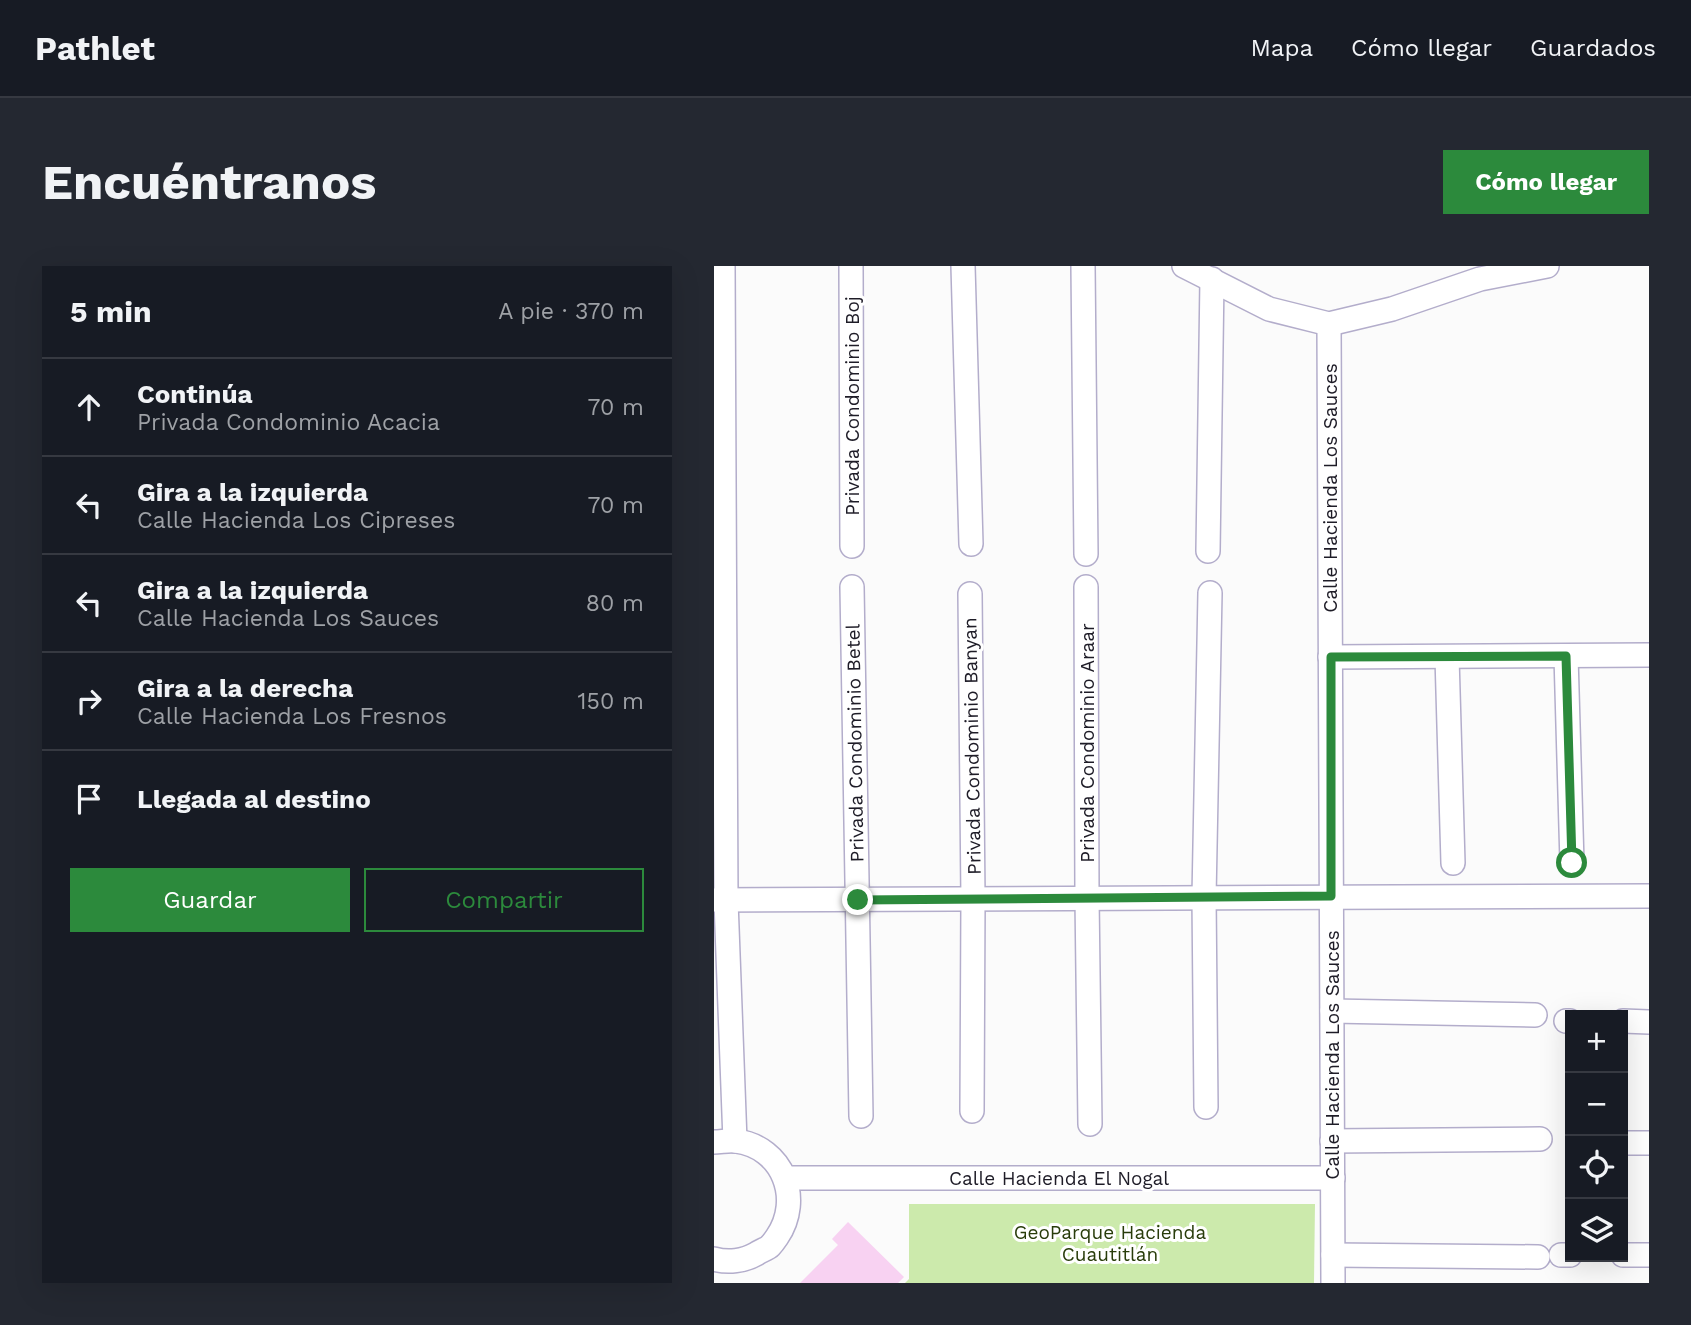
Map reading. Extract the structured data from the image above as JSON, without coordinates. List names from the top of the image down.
{
  "streets": {
    "street": [
      "Privada Condominio Boj",
      "Calle Hacienda Los Sauces",
      "Privada Condominio Betel",
      "Privada Condominio Araar",
      "Privada Condominio Banyan",
      "Calle Hacienda El Nogal"
    ]
  },
  "crossings": [
    ["Calle Hacienda Los Sauces", "Calle Hacienda El Nogal"]
  ],
  "parks": ["GeoParque Hacienda Cuautitlán"],
  "page": {
    "header": "Pathlet",
    "nav": ["Mapa", "Cómo llegar", "Guardados"],
    "buttons": [
      "Cómo llegar",
      ["Guardar", "Compartir"]
    ],
    "title": "Encuéntranos",
    "heading": ["5 min", "A pie · 370 m"],
    "list": [
      ["Continúa", "Privada Condominio Acacia", "70 m"],
      ["Gira a la izquierda", "Calle Hacienda Los Cipreses", "70 m"],
      ["Gira a la izquierda", "Calle Hacienda Los Sauces", "80 m"],
      ["Gira a la derecha", "Calle Hacienda Los Fresnos", "150 m"],
      "Llegada al destino"
    ],
    "map_buttons": ["+", "−"]
  }
}
